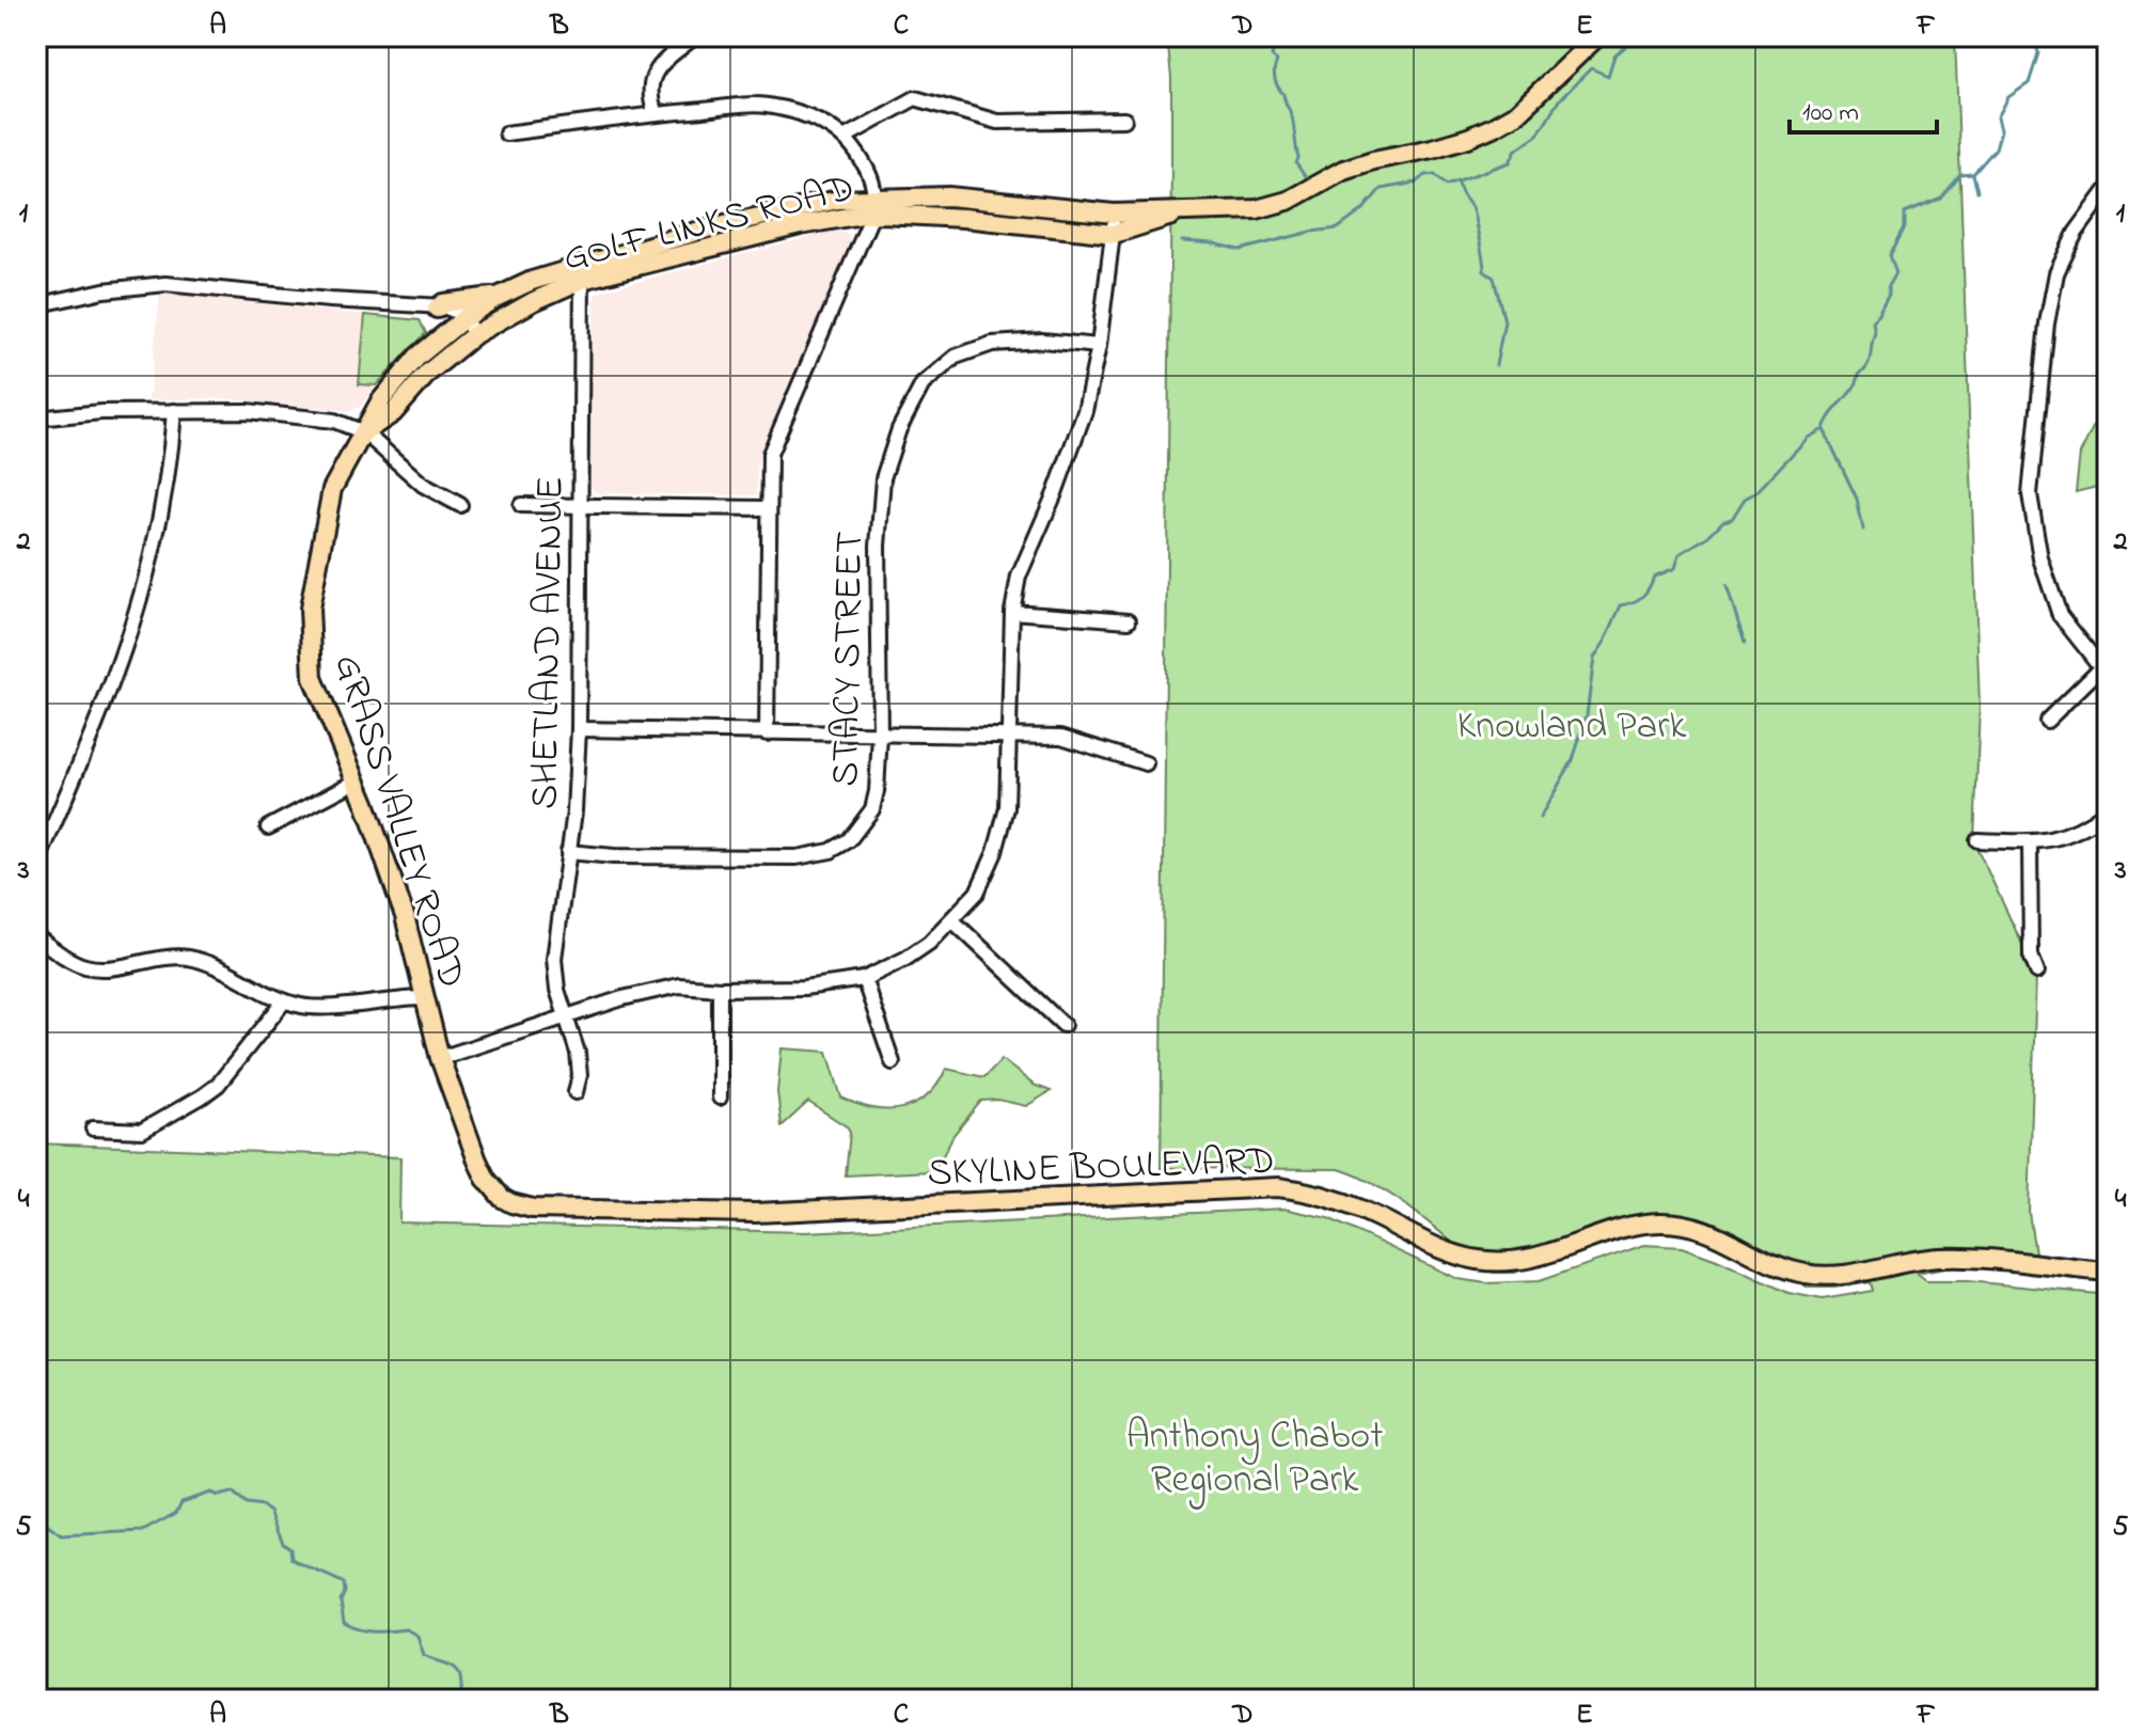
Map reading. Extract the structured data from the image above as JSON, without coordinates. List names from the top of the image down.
{
  "streets": {
    "main road": ["GOLF LINKS ROAD", "GRASS VALLEY ROAD", "SKYLINE BOULEVARD"],
    "street": ["SHETLAND AVENUE", "STACY STREET"]
  },
  "crossings": [
    ["GOLF LINKS ROAD", "SHETLAND AVENUE"],
    ["GOLF LINKS ROAD", "GRASS VALLEY ROAD"],
    ["SHETLAND AVENUE", "STACY STREET"],
    ["GRASS VALLEY ROAD", "SKYLINE BOULEVARD"]
  ],
  "parks": ["Knowland Park", "Anthony Chabot Regional Park"],
  "scale_bar": "100 m",
  "grid": {
    "columns": [
      "A",
      "B",
      "C",
      "D",
      "E",
      "F"
    ],
    "rows": [
      "1",
      "2",
      "3",
      "4",
      "5"
    ]
  }
}
